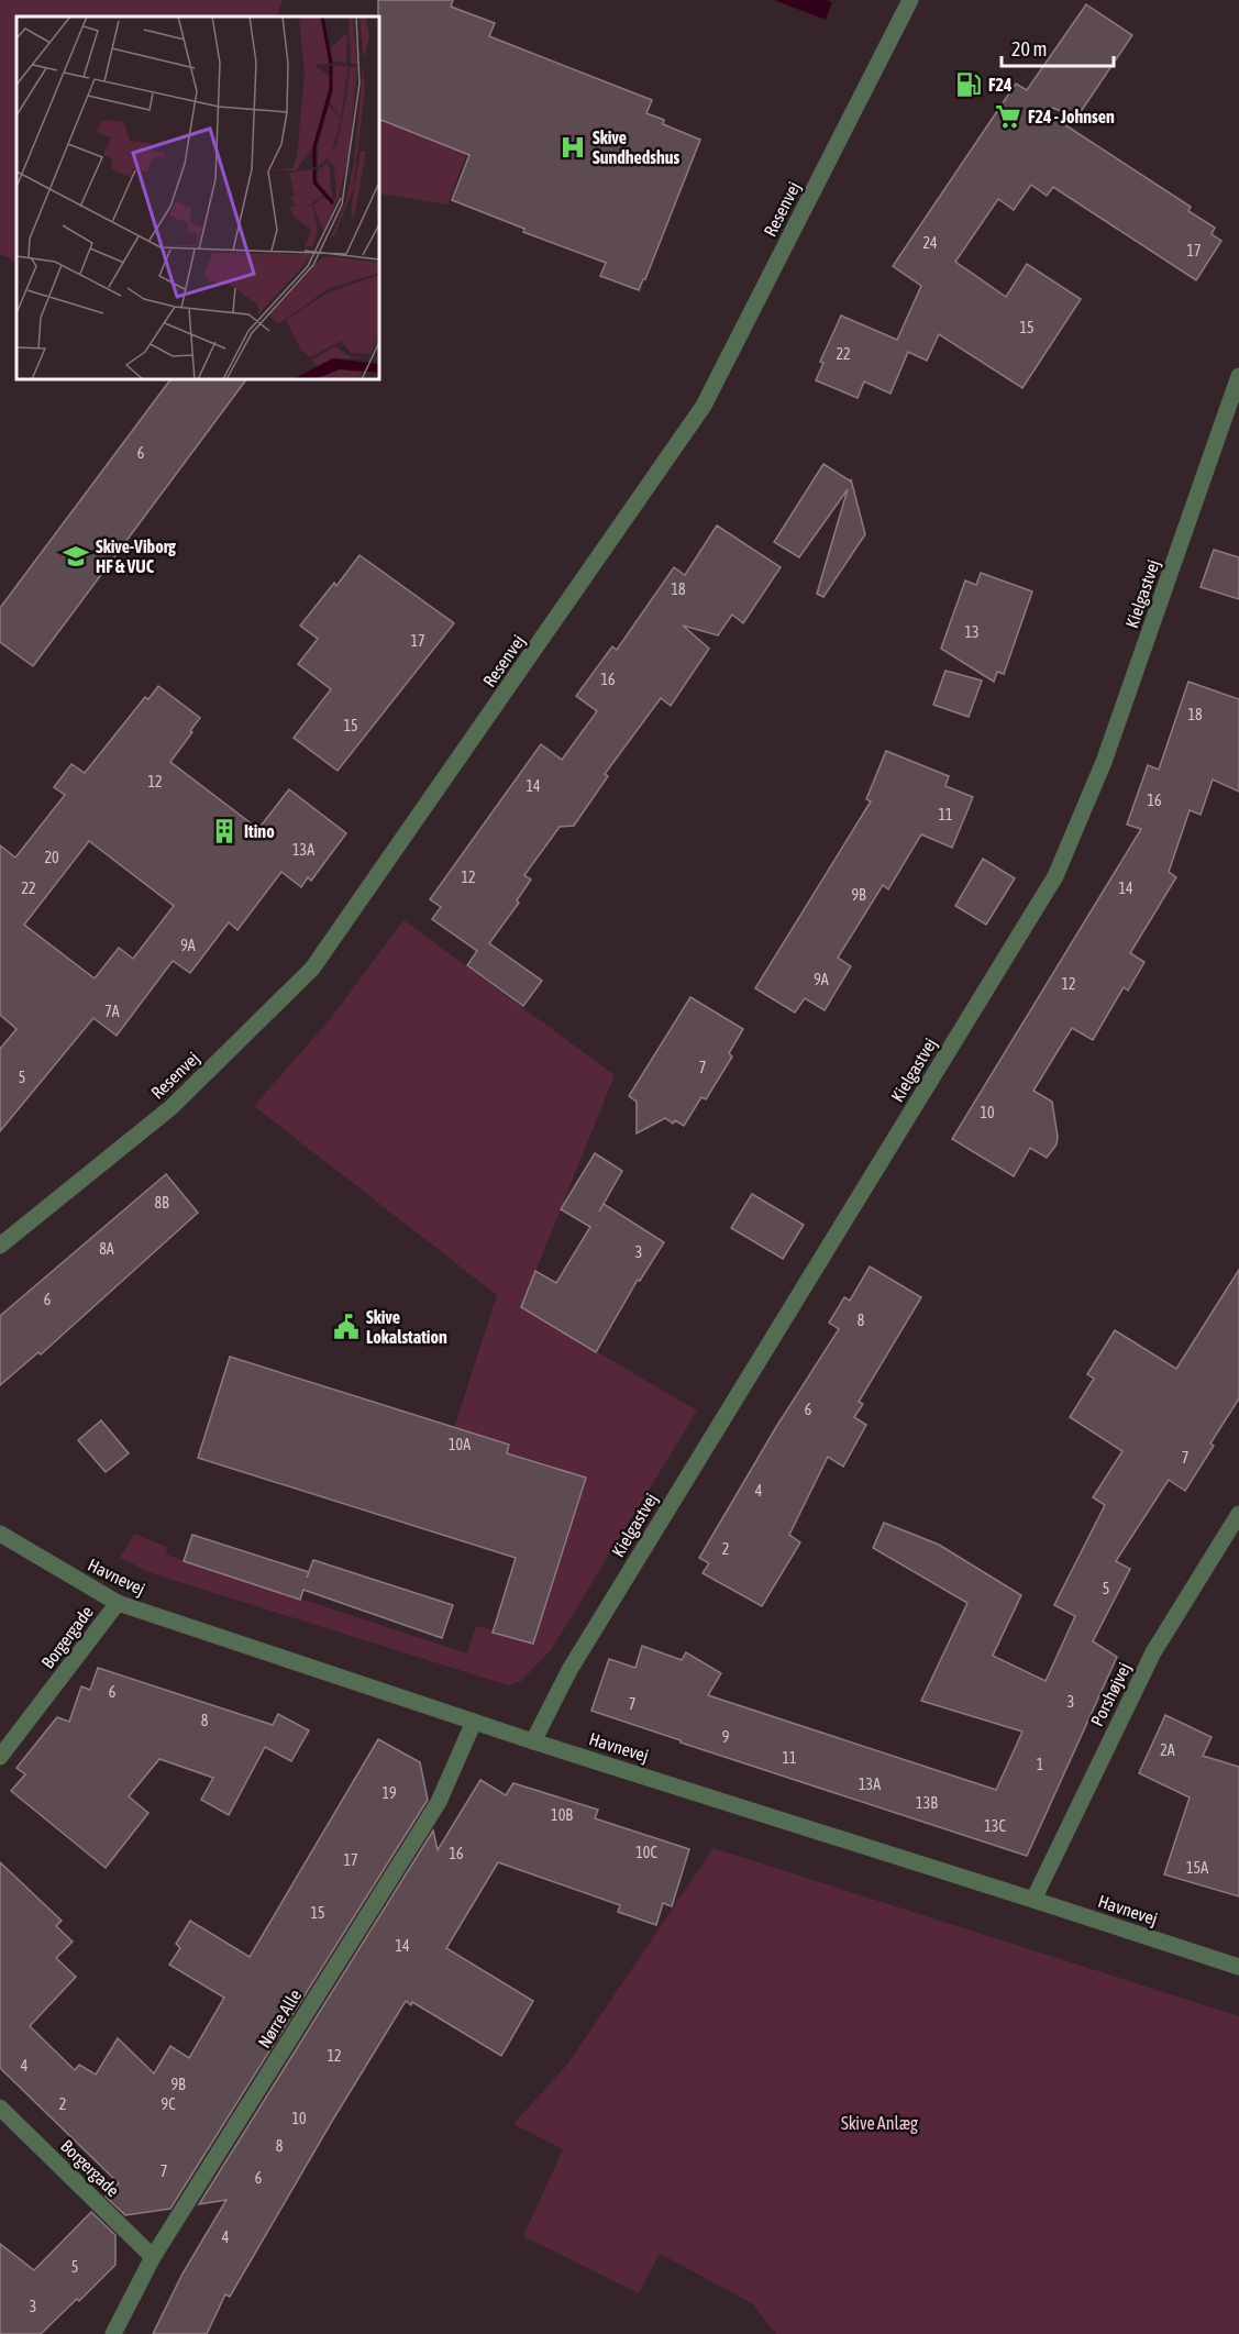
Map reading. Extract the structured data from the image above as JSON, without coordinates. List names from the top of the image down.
{
  "streets": {
    "street": [
      "Resenvej",
      "Kielgastvej",
      "Havnevej",
      "Borgergade",
      "Porshøjvej",
      "Nørre Alle"
    ]
  },
  "crossings": [
    ["Kielgastvej", "Havnevej"],
    ["Havnevej", "Borgergade"],
    ["Havnevej", "Porshøjvej"],
    ["Havnevej", "Nørre Alle"],
    ["Borgergade", "Nørre Alle"]
  ],
  "parks": ["Skive Anlæg"],
  "places": {
    "fuel station": ["F24"],
    "supermarket": ["F24 - Johnsen"],
    "hospital": ["Skive Sundhedshus"],
    "school or university": ["Skive-Viborg HF & VUC"],
    "building": ["Itino"],
    "public building": ["Skive Lokalstation"]
  },
  "house_numbers": [
    "24",
    "17",
    "15",
    "22",
    "6",
    "18",
    "13",
    "17",
    "16",
    "18",
    "15",
    "12",
    "14",
    "16",
    "11",
    "13A",
    "20",
    "12",
    "22",
    "14",
    "9B",
    "9A",
    "9A",
    "12",
    "7A",
    "7",
    "5",
    "10",
    "8B",
    "8A",
    "3",
    "6",
    "8",
    "6",
    "10A",
    "7",
    "4",
    "2",
    "5",
    "6",
    "3",
    "7",
    "8",
    "9",
    "2A",
    "11",
    "1",
    "13A",
    "19",
    "13B",
    "10B",
    "13C",
    "10C",
    "16",
    "17",
    "15A",
    "15",
    "14",
    "12",
    "4",
    "9B",
    "2",
    "9C",
    "10",
    "8",
    "7",
    "6",
    "4",
    "5",
    "3"
  ],
  "scale_bar": "20 m"
}
